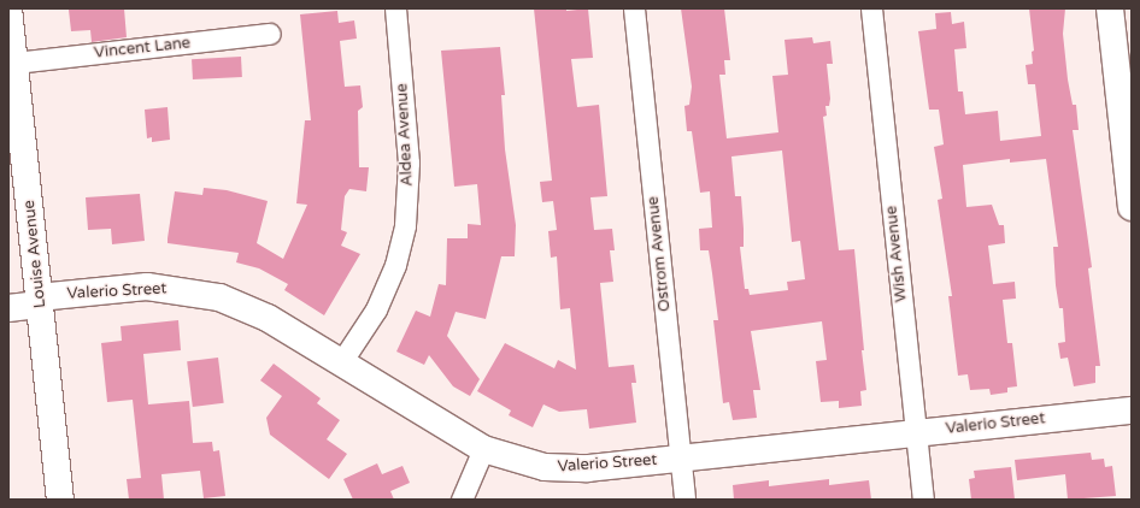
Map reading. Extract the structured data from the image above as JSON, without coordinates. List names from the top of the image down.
{
  "streets": {
    "street": [
      "Vincent Lane",
      "Aldea Avenue",
      "Louise Avenue",
      "Ostrom Avenue",
      "Wish Avenue",
      "Valerio Street"
    ]
  },
  "crossings": [
    ["Vincent Lane", "Louise Avenue"],
    ["Aldea Avenue", "Valerio Street"],
    ["Louise Avenue", "Valerio Street"],
    ["Ostrom Avenue", "Valerio Street"],
    ["Wish Avenue", "Valerio Street"]
  ]
}
